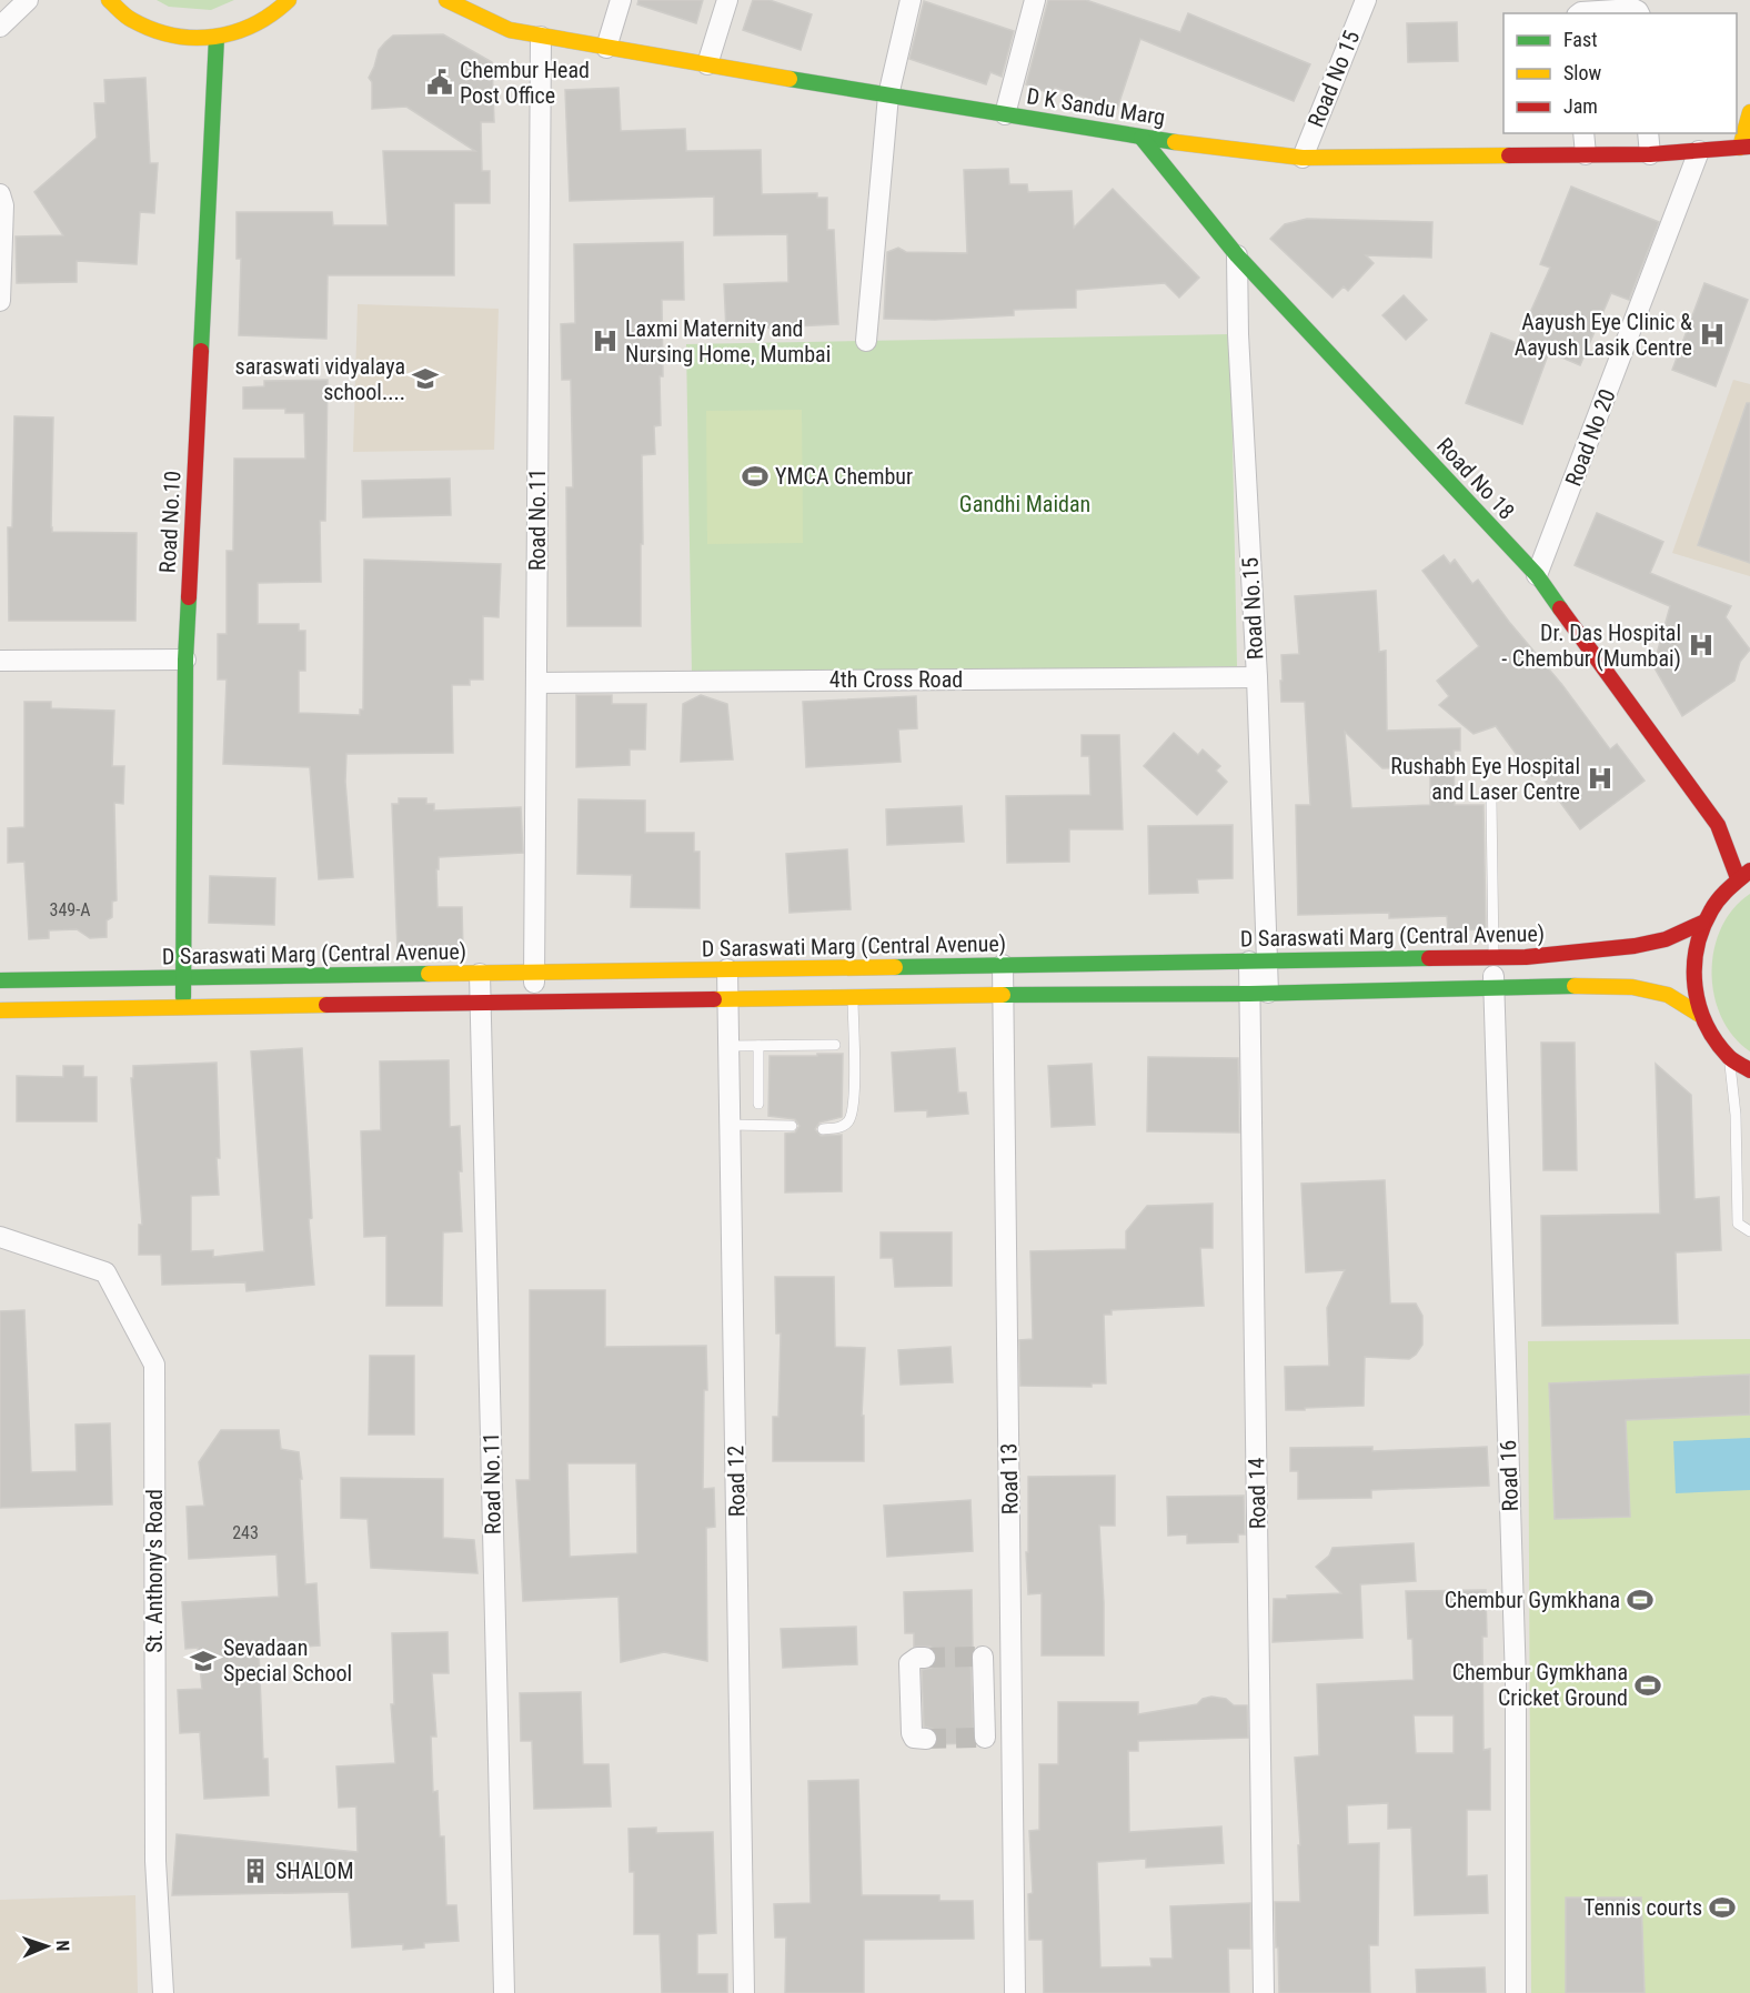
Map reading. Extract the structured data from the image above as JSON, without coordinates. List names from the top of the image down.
{
  "streets": {
    "main road": [
      "D K Sandu Marg",
      "Road No 18",
      "Road No.10",
      "D Saraswati Marg (Central Avenue)"
    ],
    "street": [
      "Road No 15",
      "Road No 20",
      "Road No.11",
      "Road No.15",
      "4th Cross Road",
      "Road 16",
      "Road 13",
      "Road 12",
      "Road 14",
      "St. Anthony's Road"
    ]
  },
  "crossings": [
    ["Road No 15", "D K Sandu Marg"],
    ["D K Sandu Marg", "Road No 20"],
    ["D K Sandu Marg", "Road No 18"],
    ["D K Sandu Marg", "Road No.11"],
    ["Road No 20", "Road No 18"],
    ["Road No 18", "Road No.15"],
    ["Road No.11", "4th Cross Road"],
    ["Road No.11", "D Saraswati Marg (Central Avenue)"],
    ["Road No.10", "D Saraswati Marg (Central Avenue)"],
    ["Road No.15", "4th Cross Road"],
    ["Road No.15", "D Saraswati Marg (Central Avenue)"],
    ["Road No.15", "Road 14"],
    ["D Saraswati Marg (Central Avenue)", "Road 16"],
    ["D Saraswati Marg (Central Avenue)", "Road 13"],
    ["D Saraswati Marg (Central Avenue)", "Road 12"]
  ],
  "parks": ["Gandhi Maidan"],
  "places": {
    "public building": ["Chembur Head Post Office"],
    "hospital": [
      "Aayush Eye Clinic & Aayush Lasik Centre",
      "Laxmi Maternity and Nursing Home, Mumbai",
      "Dr. Das Hospital - Chembur (Mumbai)",
      "Rushabh Eye Hospital and Laser Centre"
    ],
    "school or university": ["saraswati vidyalaya school....", "Sevadaan Special School"],
    "sports": [
      "YMCA Chembur",
      "Chembur Gymkhana",
      "Chembur Gymkhana Cricket Ground",
      "Tennis courts"
    ],
    "building": ["SHALOM"]
  },
  "house_numbers": ["349-A", "243"],
  "legend": ["Fast", "Slow", "Jam"],
  "north": "right"
}
